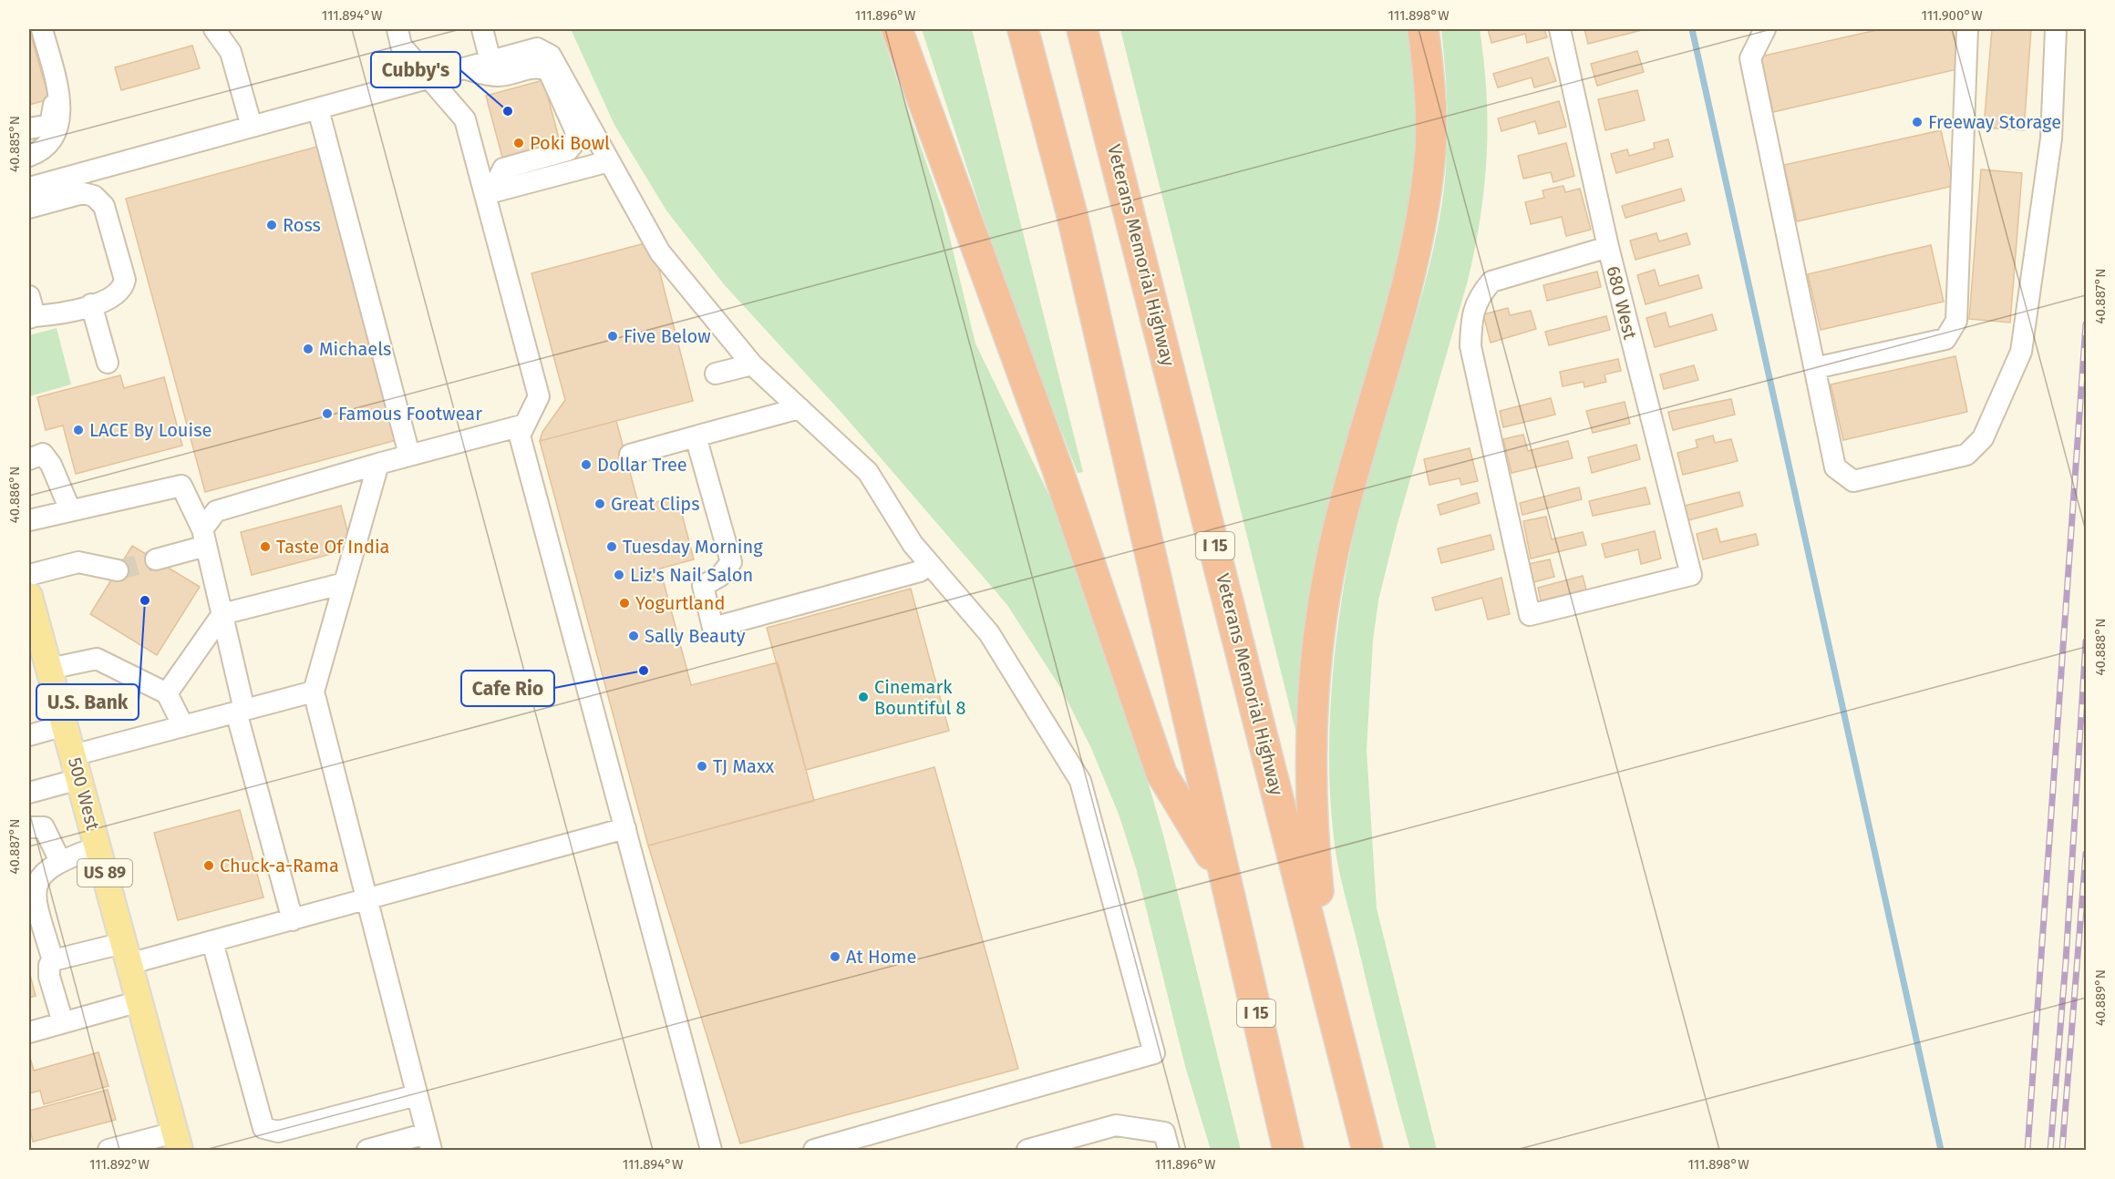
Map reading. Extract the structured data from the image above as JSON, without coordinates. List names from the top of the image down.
{
  "streets": {
    "highway": ["Veterans Memorial Highway", "I 15"],
    "main road": ["500 West", "US 89"],
    "lane": ["680 West"]
  },
  "places": [
    "Cubby's",
    "Freeway Storage",
    "Poki Bowl",
    "Ross",
    "Five Below",
    "Michaels",
    "Famous Footwear",
    "LACE By Louise",
    "Dollar Tree",
    "Great Clips",
    "Taste Of India",
    "Tuesday Morning",
    "Liz's Nail Salon",
    "U.S. Bank",
    "Yogurtland",
    "Sally Beauty",
    "Cafe Rio",
    "Cinemark Bountiful 8",
    "TJ Maxx",
    "Chuck-a-Rama",
    "At Home"
  ],
  "coordinates": [
    "111.894°W",
    "111.896°W",
    "111.898°W",
    "111.900°W",
    "40.885°N",
    "40.887°N",
    "40.886°N",
    "40.888°N",
    "40.889°N",
    "111.892°W"
  ]
}
